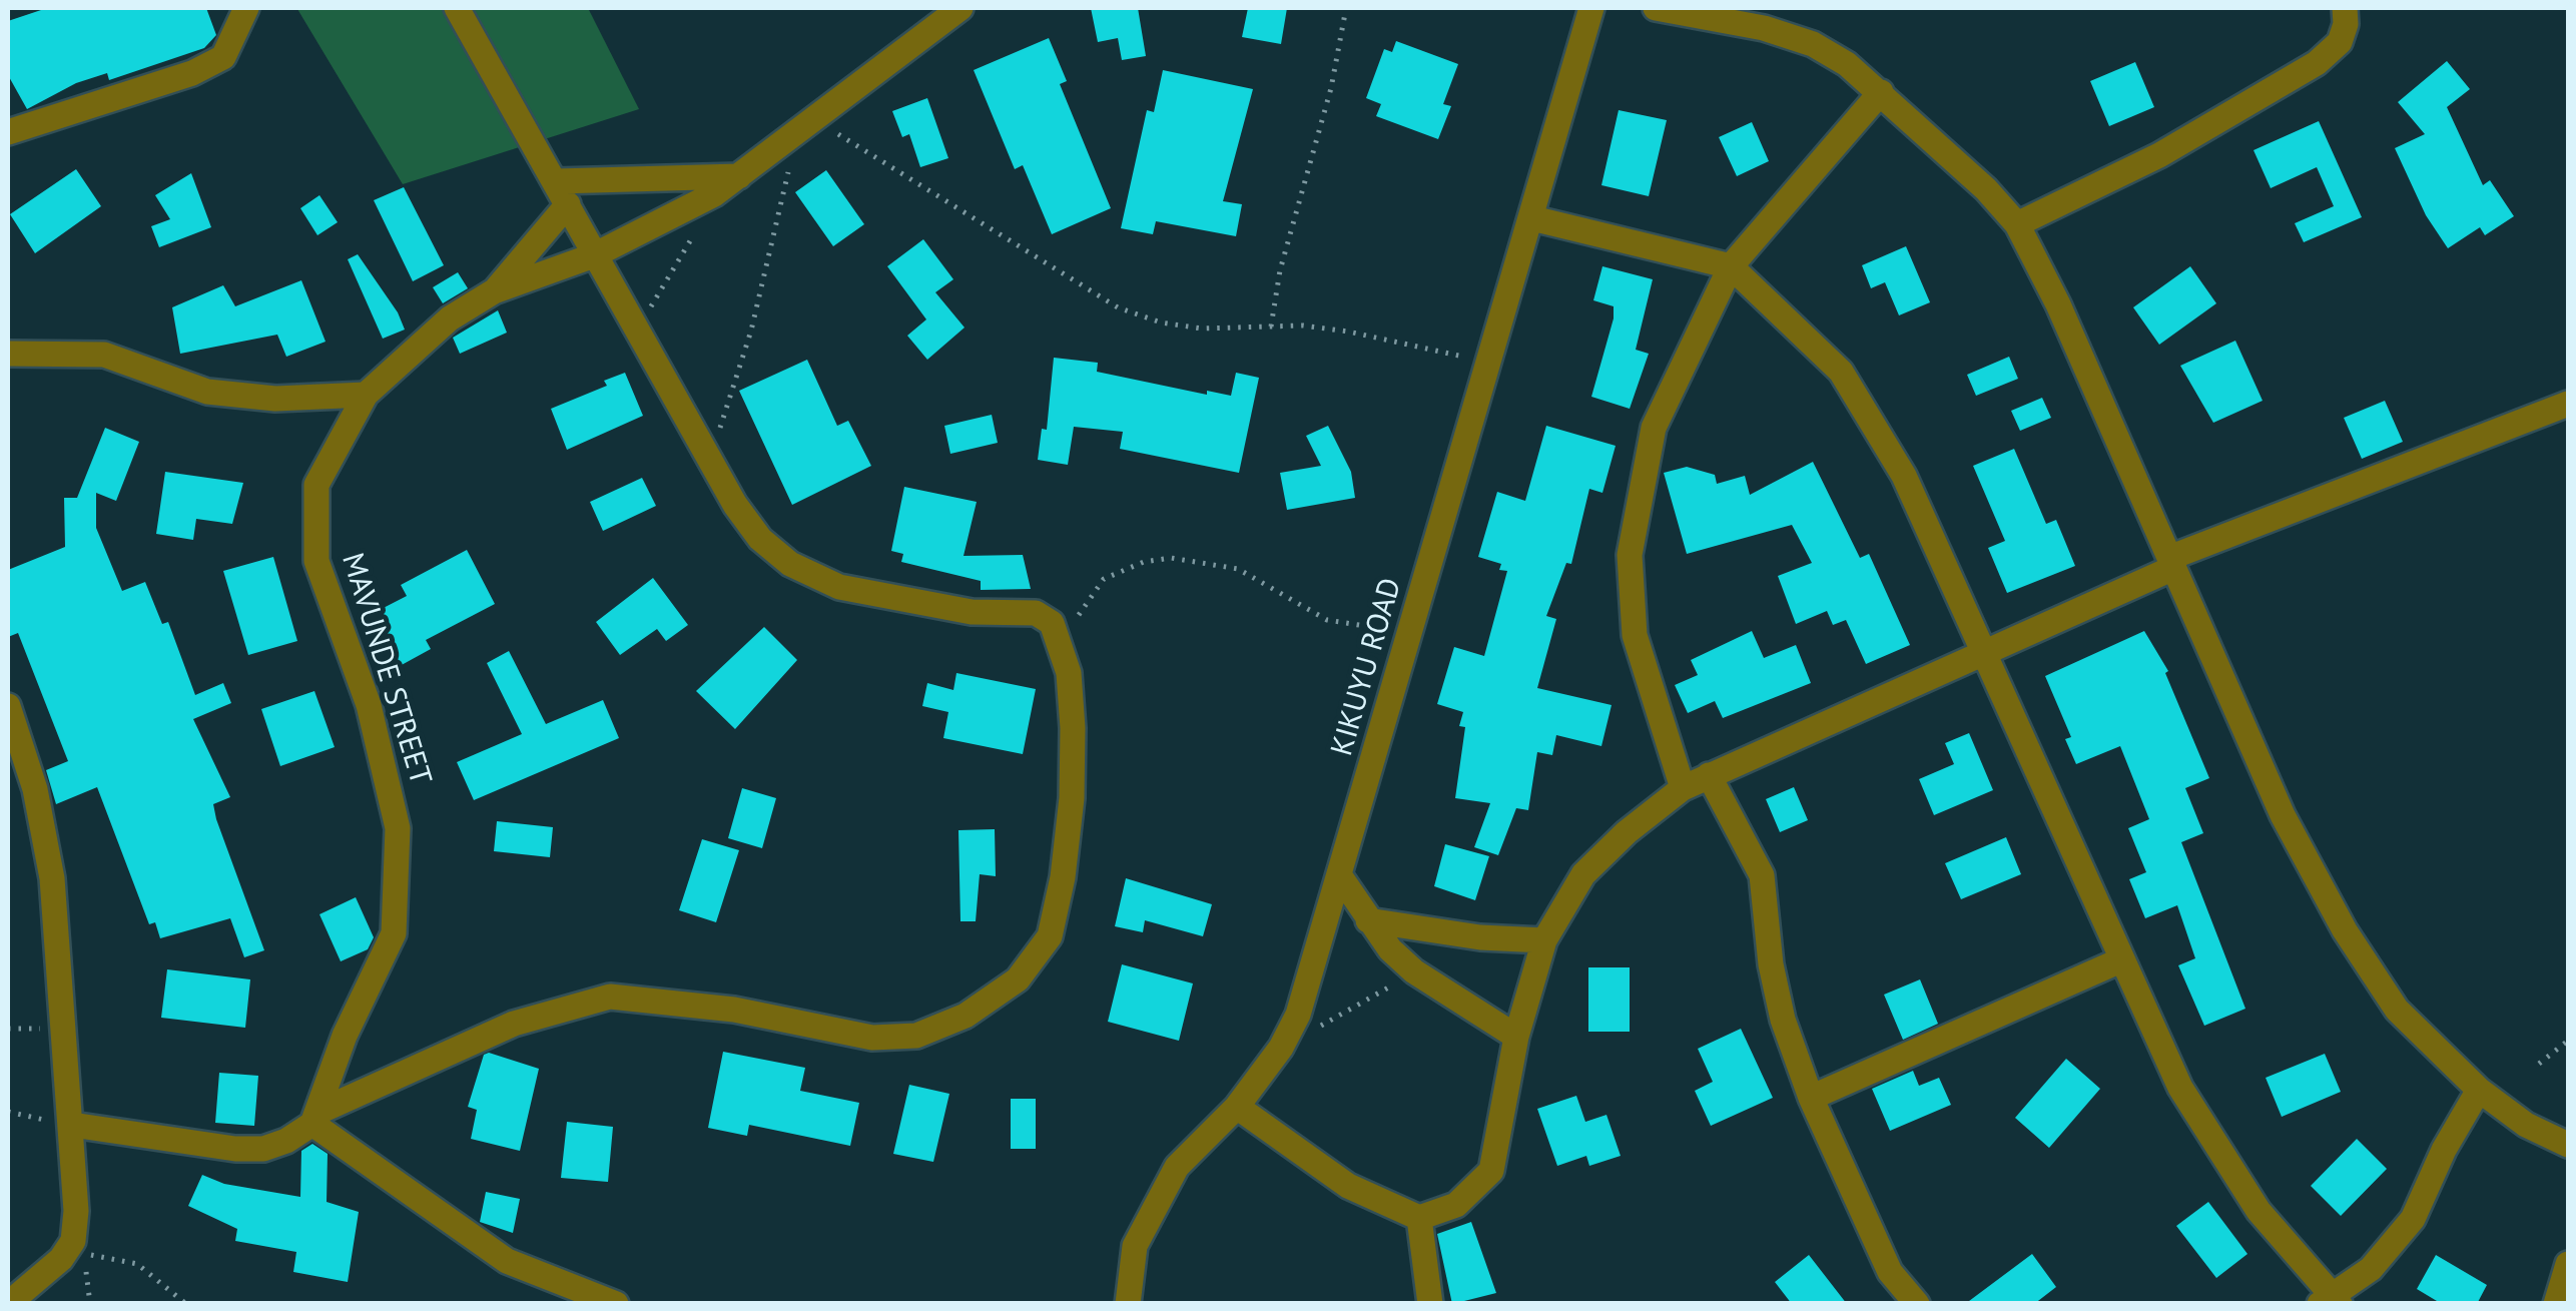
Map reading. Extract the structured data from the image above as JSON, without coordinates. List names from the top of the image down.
{
  "streets": {
    "street": ["KIKUYU ROAD", "MAVUNDE STREET"]
  }
}
